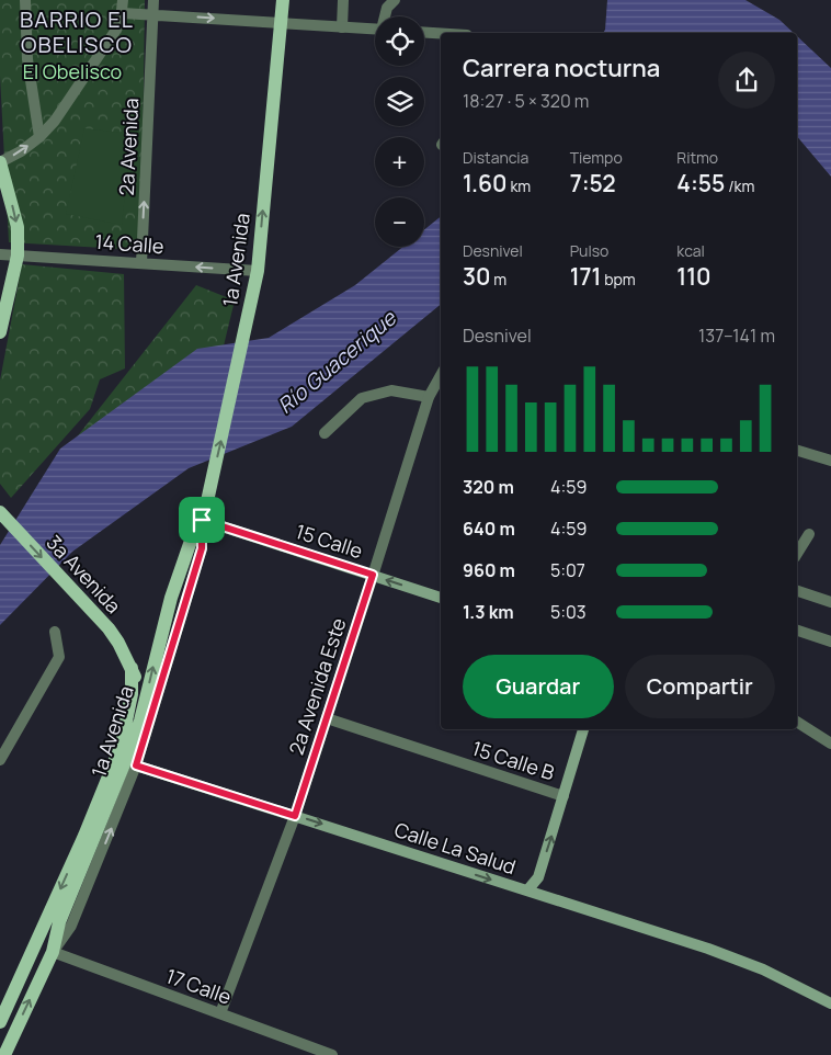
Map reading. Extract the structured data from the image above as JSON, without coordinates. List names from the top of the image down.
{
  "streets": {
    "main road": [
      "1a Avenida",
      "15 Calle",
      "3a Avenida",
      "Calle La Salud"
    ],
    "street": [
      "2a Avenida",
      "14 Calle",
      "2a Avenida Este",
      "15 Calle B",
      "17 Calle"
    ]
  },
  "crossings": [
    ["2a Avenida", "14 Calle"],
    ["14 Calle", "1a Avenida"],
    ["1a Avenida", "15 Calle"],
    ["1a Avenida", "3a Avenida"],
    ["1a Avenida", "Calle La Salud"],
    ["1a Avenida", "17 Calle"],
    ["15 Calle", "2a Avenida Este"],
    ["3a Avenida", "Calle La Salud"],
    ["2a Avenida Este", "15 Calle B"],
    ["2a Avenida Este", "Calle La Salud"],
    ["2a Avenida Este", "17 Calle"]
  ],
  "one_way": [
    "2a Avenida",
    "14 Calle",
    "1a Avenida",
    "3a Avenida"
  ],
  "districts": ["BARRIO EL OBELISCO"],
  "water": ["Río Guacerique"],
  "parks": ["El Obelisco"],
  "page": {
    "map_buttons": ["+", "−"],
    "heading": ["Carrera nocturna", "18:27 · 5 × 320 m"],
    "stats": [
      ["Distancia", "1.60 km"],
      ["Tiempo", "7:52"],
      ["Ritmo", "4:55 /km"],
      ["Desnivel", "30 m"],
      ["Pulso", "171 bpm"],
      ["kcal", "110"]
    ],
    "chart": ["Desnivel", "137–141 m"],
    "list": [
      {
        "name": "320 m",
        "note": "4:59"
      },
      {
        "name": "640 m",
        "note": "4:59"
      },
      {
        "name": "960 m",
        "note": "5:07"
      },
      {
        "name": "1.3 km",
        "note": "5:03"
      }
    ],
    "buttons": ["Guardar", "Compartir"]
  }
}
